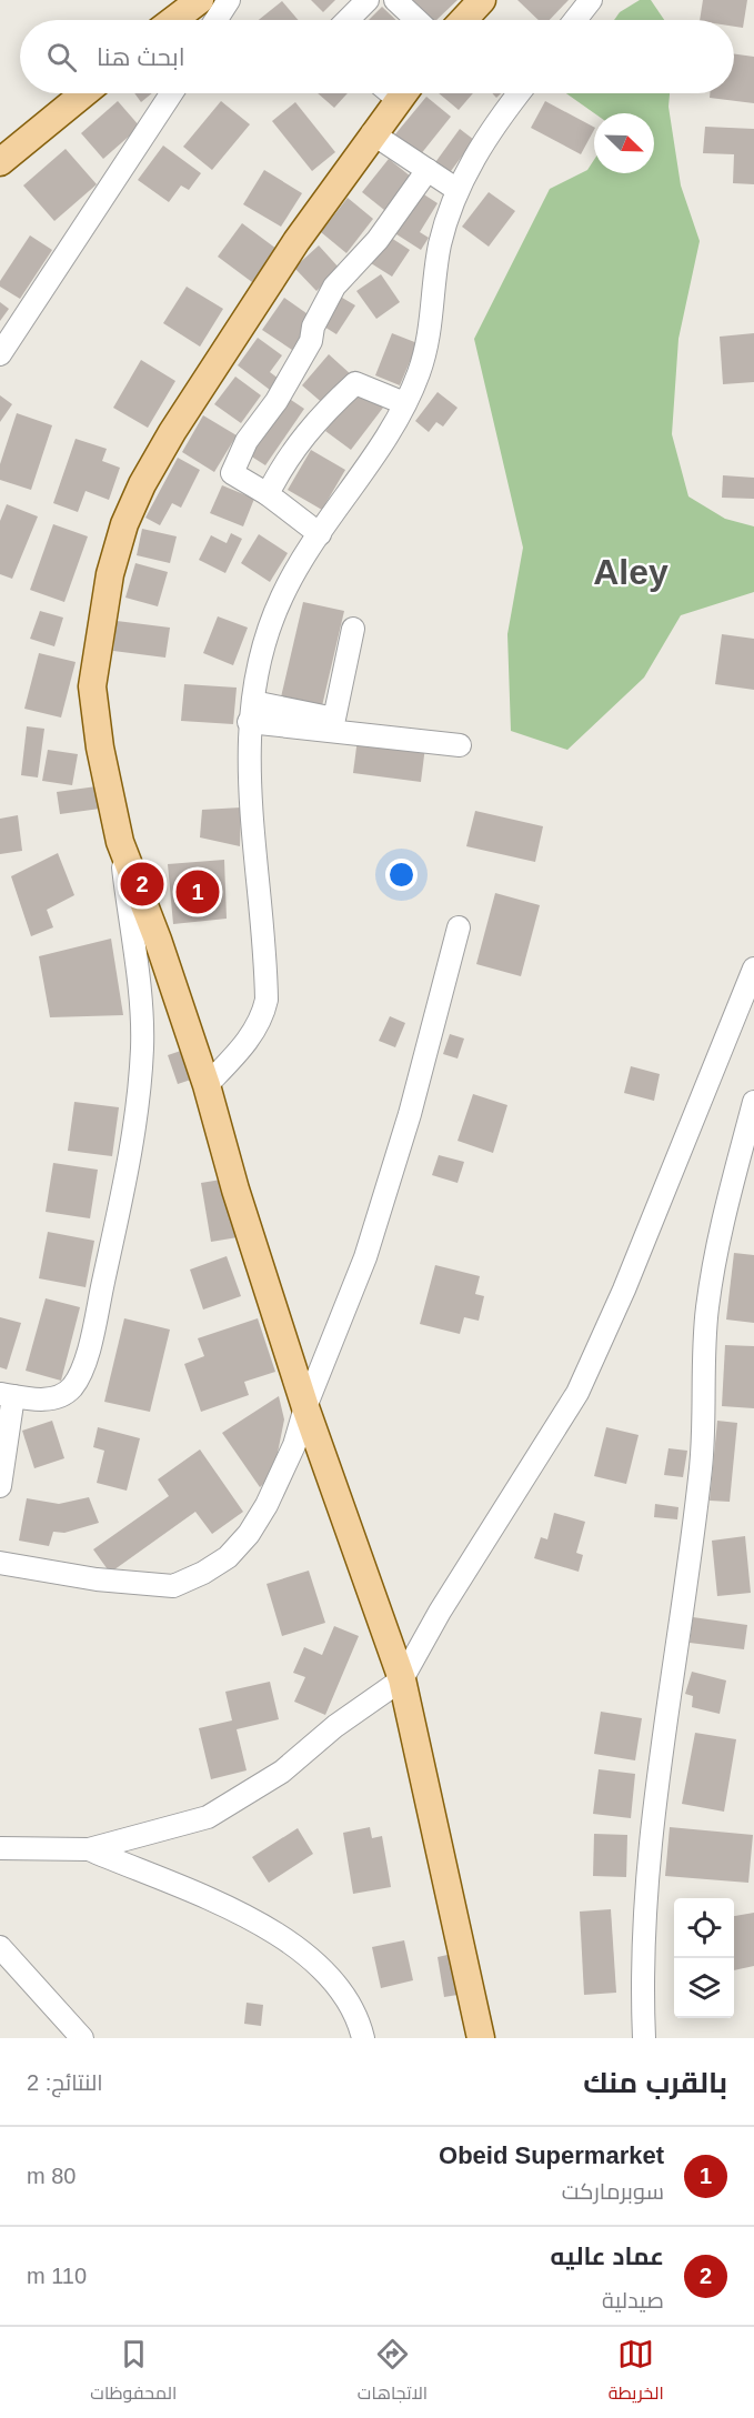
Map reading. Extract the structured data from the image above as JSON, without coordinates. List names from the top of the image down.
{
  "districts": ["Aley"],
  "north": "bottom right",
  "page": {
    "search": "ابحث هنا",
    "pins": ["2", "1"],
    "heading": ["بالقرب منك", "النتائج: 2"],
    "list": [
      {
        "mark": "1",
        "name": "Obeid Supermarket",
        "note": "سوبرماركت",
        "value": "80 m"
      },
      {
        "mark": "2",
        "name": "عماد عاليه",
        "note": "صيدلية",
        "value": "110 m"
      }
    ],
    "nav": ["الخريطة", "الاتجاهات", "المحفوظات"]
  }
}
